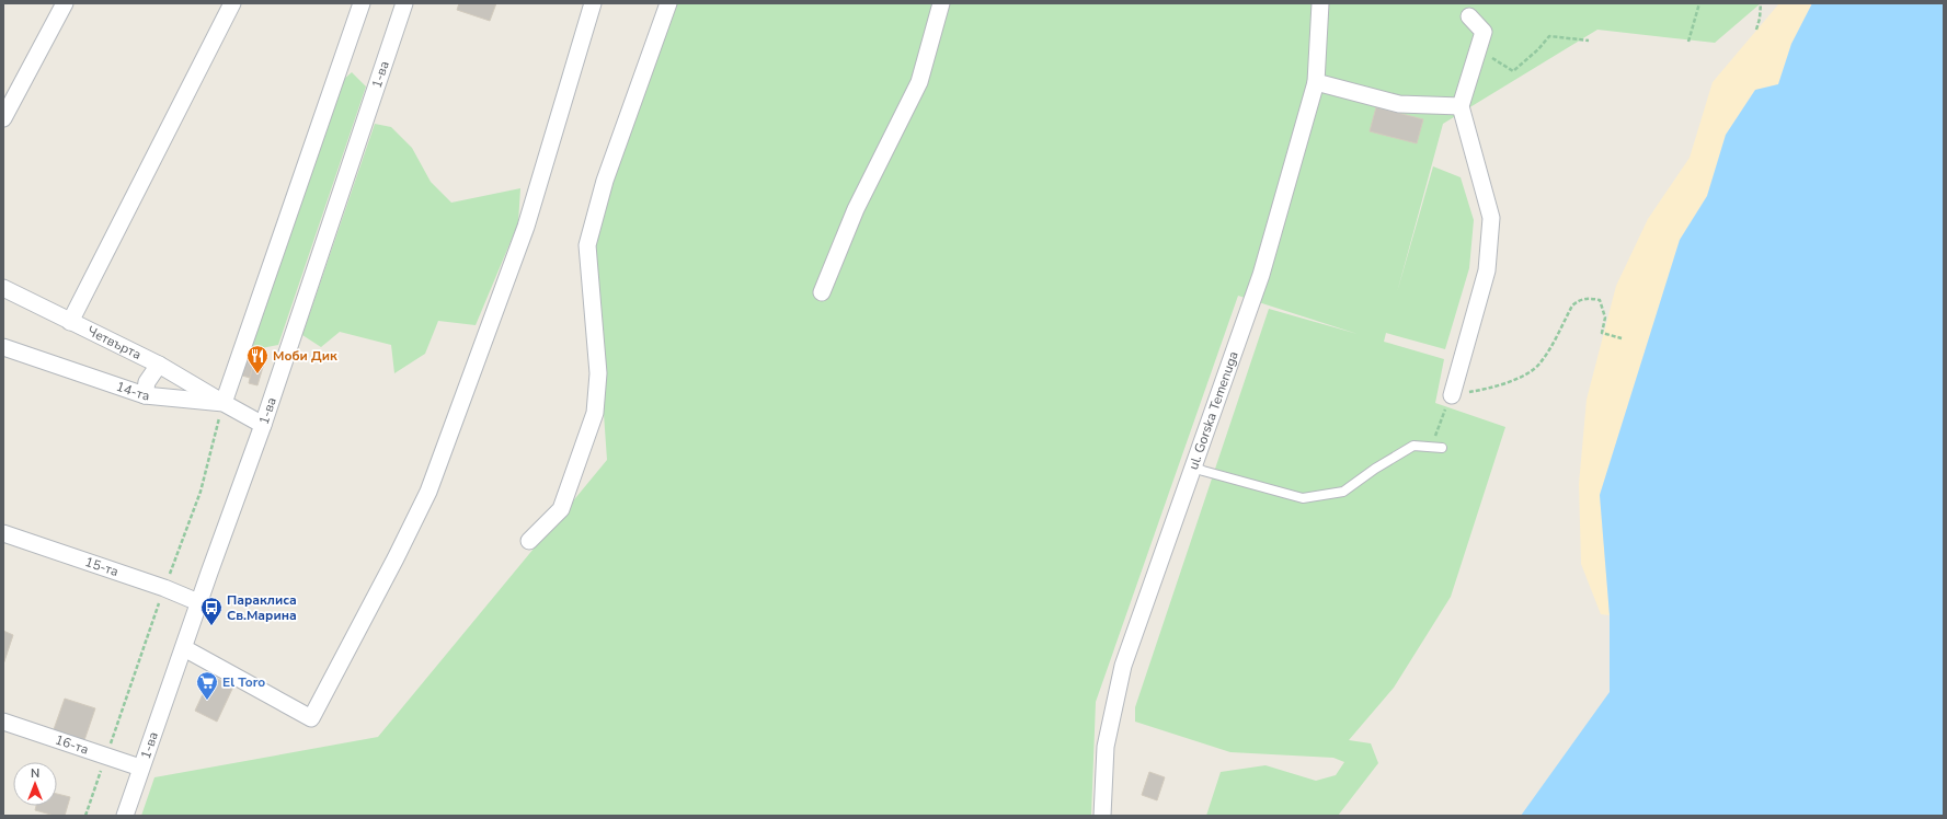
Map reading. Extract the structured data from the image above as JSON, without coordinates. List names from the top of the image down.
{
  "streets": {
    "street": [
      "1-ва",
      "Четвърта",
      "14-та",
      "ul. Gorska Temenuga",
      "15-та",
      "16-та"
    ]
  },
  "crossings": [
    ["1-ва", "14-та"],
    ["1-ва", "15-та"],
    ["1-ва", "16-та"],
    ["Четвърта", "14-та"]
  ],
  "places": {
    "restaurant": ["Моби Дик"],
    "bus stop": ["Параклиса Св.Марина"],
    "supermarket": ["El Toro"]
  },
  "north": "top"
}
